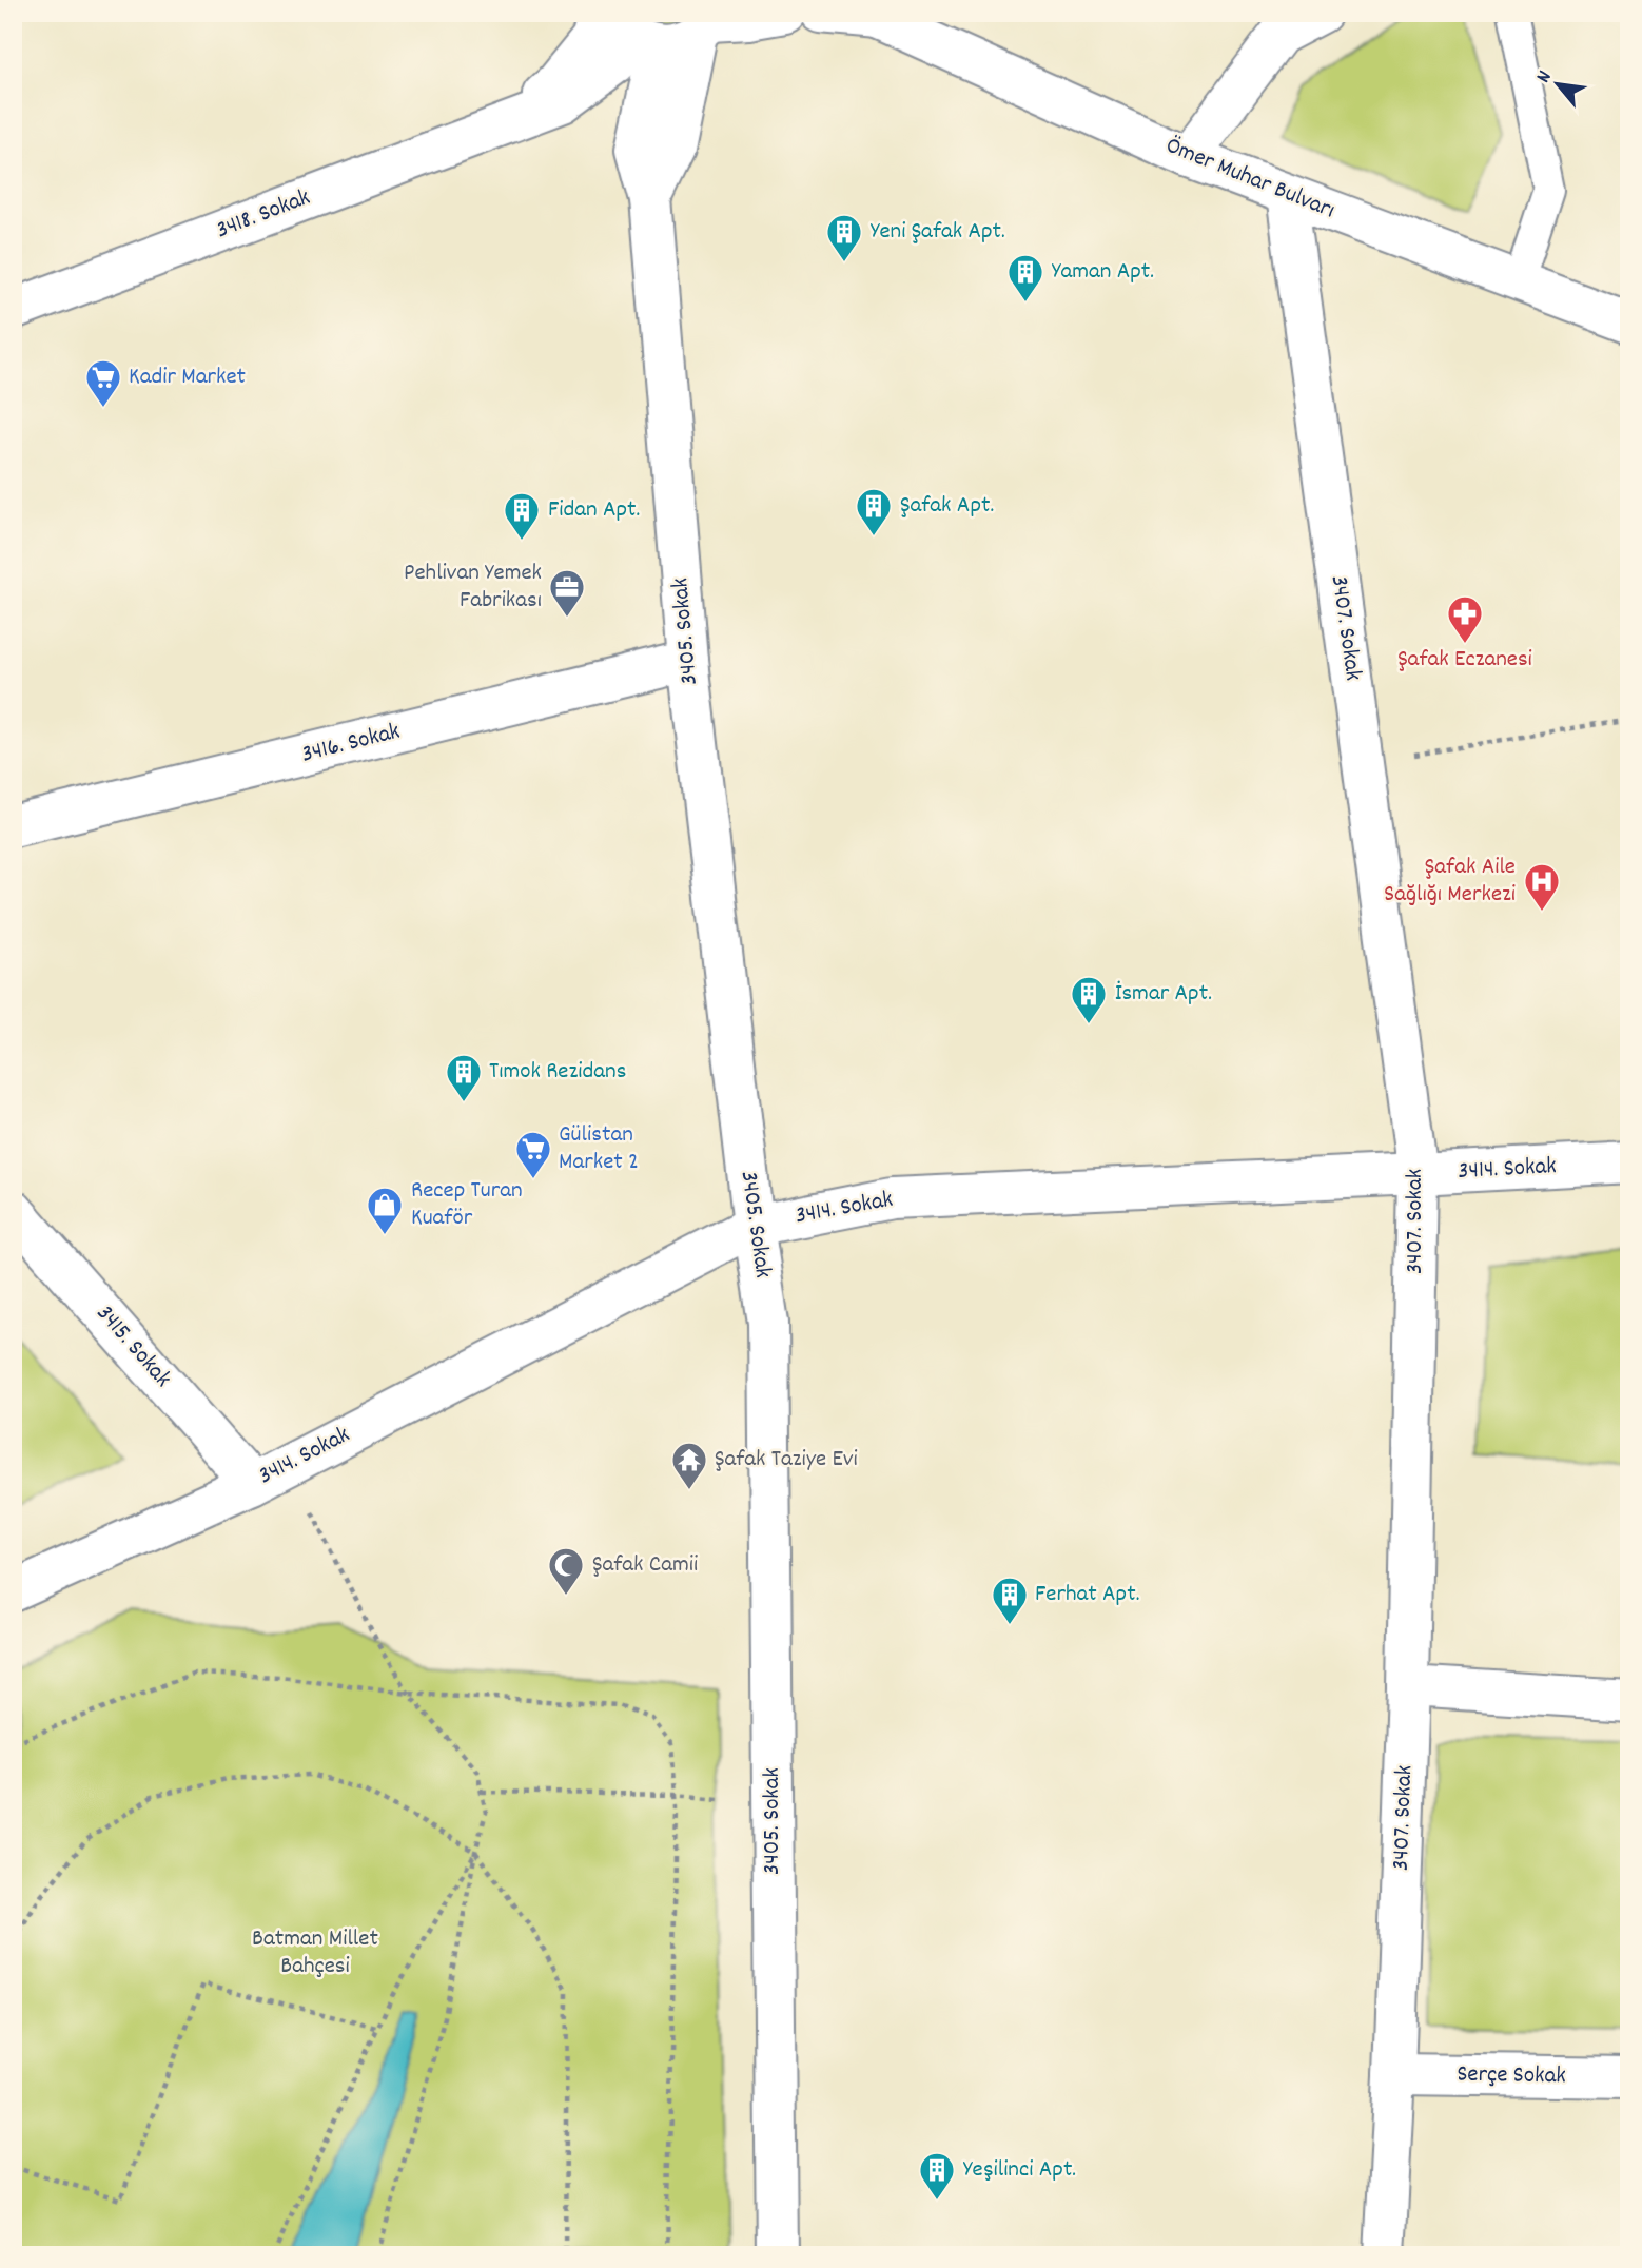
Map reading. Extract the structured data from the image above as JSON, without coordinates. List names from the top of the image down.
{
  "streets": {
    "street": [
      "Ömer Muhar Bulvarı",
      "3418. Sokak",
      "3407. Sokak",
      "3405. Sokak",
      "3416. Sokak",
      "3414. Sokak",
      "3415. Sokak",
      "Serçe Sokak"
    ]
  },
  "crossings": [
    ["Ömer Muhar Bulvarı", "3407. Sokak"],
    ["3418. Sokak", "3405. Sokak"],
    ["3407. Sokak", "3414. Sokak"],
    ["3407. Sokak", "Serçe Sokak"],
    ["3405. Sokak", "3416. Sokak"],
    ["3405. Sokak", "3414. Sokak"],
    ["3414. Sokak", "3415. Sokak"]
  ],
  "parks": ["Batman Millet Bahçesi"],
  "places": {
    "building": [
      "Yeni Şafak Apt.",
      "Yaman Apt.",
      "Şafak Apt.",
      "Fidan Apt.",
      "İsmar Apt.",
      "Tımok Rezidans",
      "Ferhat Apt.",
      "Yeşilinci Apt."
    ],
    "supermarket": ["Kadir Market", "Gülistan Market 2"],
    "office": ["Pehlivan Yemek Fabrikası"],
    "pharmacy": ["Şafak Eczanesi"],
    "hospital": ["Şafak Aile Sağlığı Merkezi"],
    "shop": ["Recep Turan Kuaför"],
    "temple": ["Şafak Taziye Evi"],
    "mosque": ["Şafak Camii"]
  },
  "north": "top left"
}
